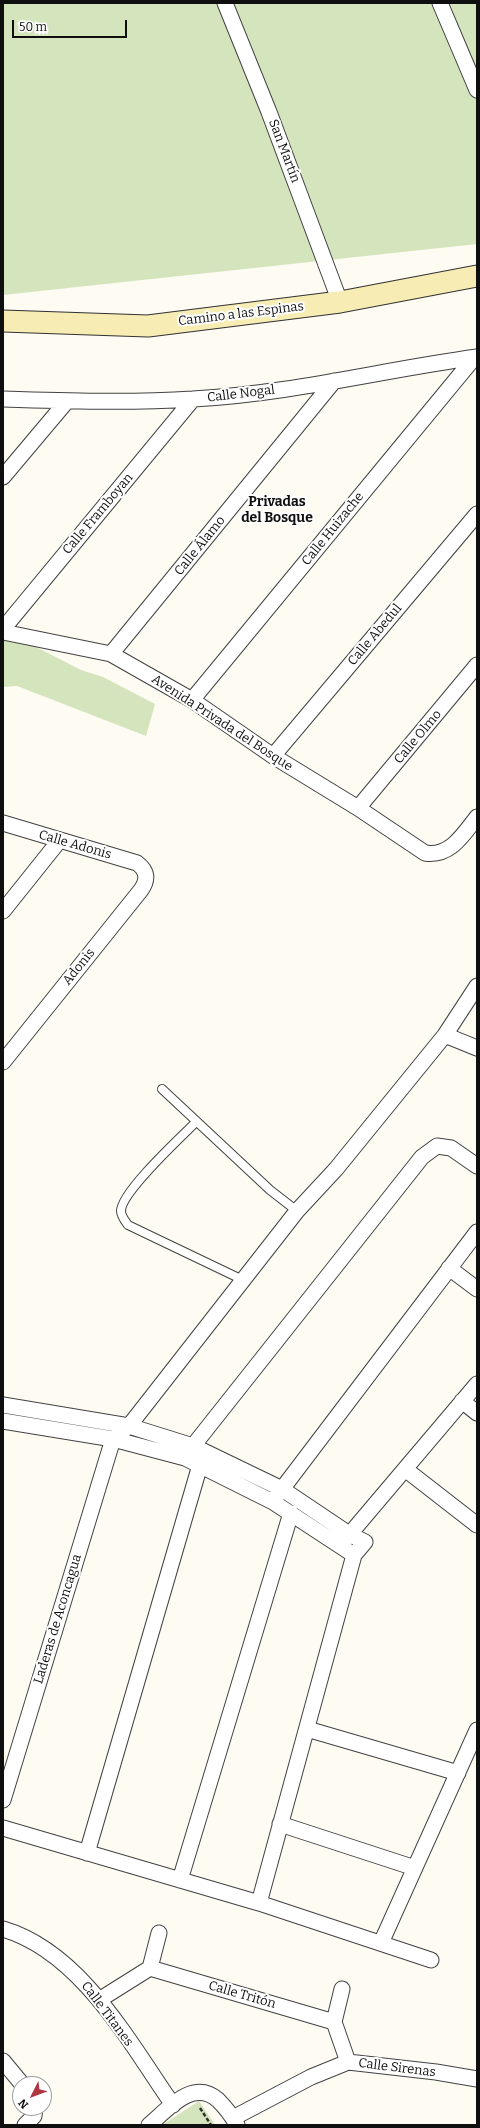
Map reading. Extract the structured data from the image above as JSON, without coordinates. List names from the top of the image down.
{
  "streets": {
    "street": [
      "San Martín",
      "Camino a las Espinas",
      "Calle Nogal",
      "Calle Framboyan",
      "Calle Huizache",
      "Calle Álamo",
      "Calle Abedul",
      "Avenida Privada del Bosque",
      "Calle Olmo",
      "Calle Adonis",
      "Adonis",
      "Laderas de Aconcagua",
      "Calle Tritón",
      "Calle Titanes",
      "Calle Sirenas"
    ]
  },
  "crossings": [
    ["San Martín", "Camino a las Espinas"],
    ["Calle Nogal", "Calle Framboyan"],
    ["Calle Nogal", "Calle Huizache"],
    ["Calle Nogal", "Calle Álamo"],
    ["Calle Framboyan", "Avenida Privada del Bosque"],
    ["Calle Huizache", "Avenida Privada del Bosque"],
    ["Calle Álamo", "Avenida Privada del Bosque"],
    ["Calle Abedul", "Avenida Privada del Bosque"],
    ["Avenida Privada del Bosque", "Calle Olmo"],
    ["Calle Adonis", "Adonis"]
  ],
  "districts": ["Privadas del Bosque"],
  "scale_bar": "50 m",
  "north": "bottom left"
}
